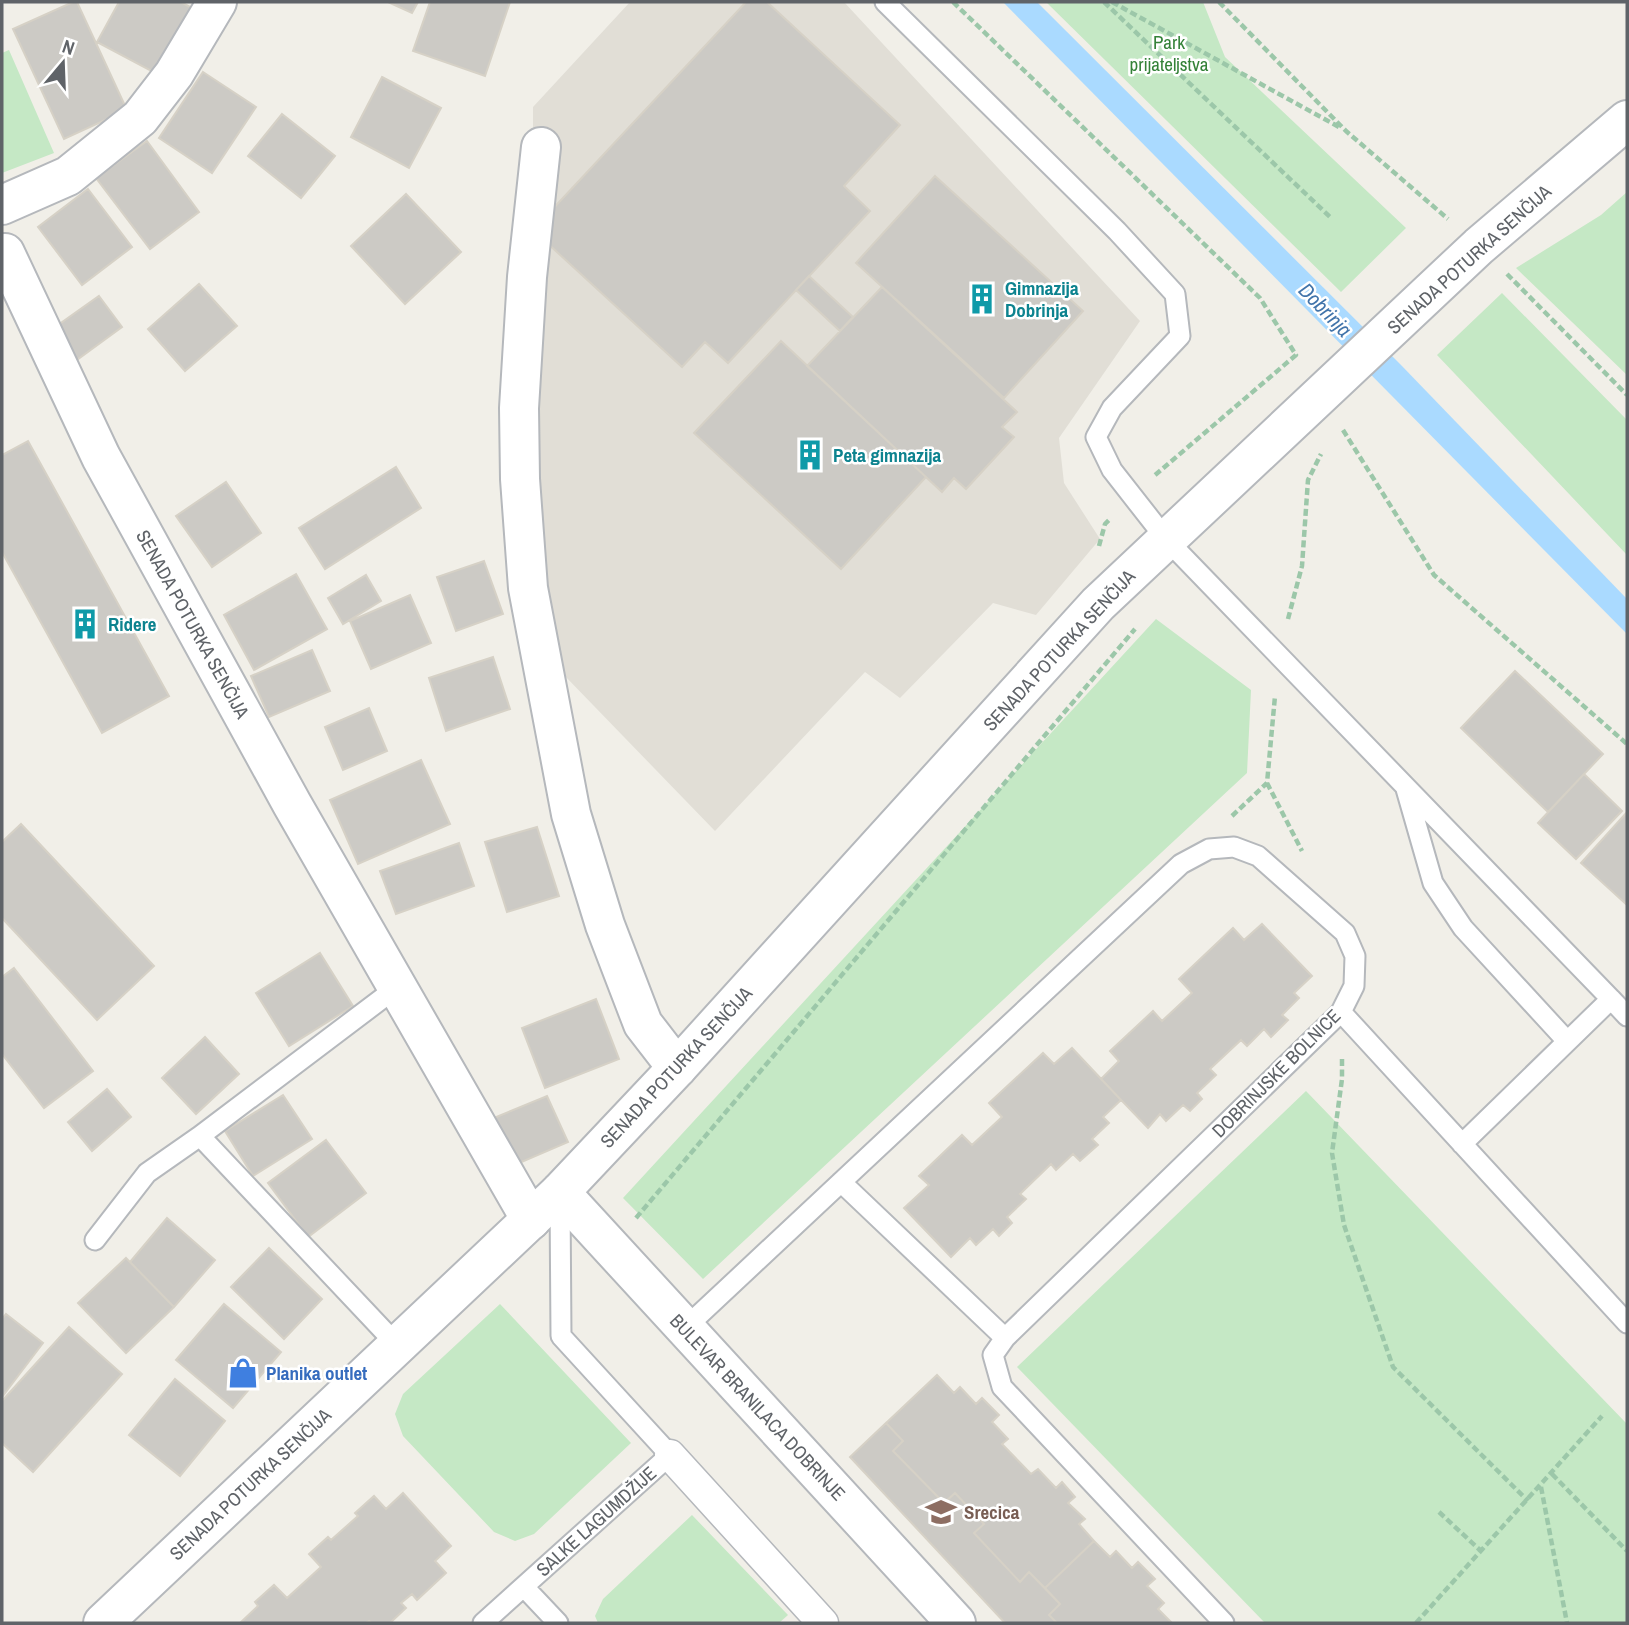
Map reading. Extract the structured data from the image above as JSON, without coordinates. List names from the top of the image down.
{
  "streets": {
    "street": ["SENADA POTURKA SENČIJA", "BULEVAR BRANILACA DOBRINJE"],
    "lane": ["DOBRINJSKE BOLNICE", "SALKE LAGUMDŽIJE"]
  },
  "crossings": [
    ["SENADA POTURKA SENČIJA", "BULEVAR BRANILACA DOBRINJE"],
    ["SENADA POTURKA SENČIJA", "SALKE LAGUMDŽIJE"],
    ["DOBRINJSKE BOLNICE", "BULEVAR BRANILACA DOBRINJE"],
    ["BULEVAR BRANILACA DOBRINJE", "SALKE LAGUMDŽIJE"]
  ],
  "water": ["Dobrinja"],
  "parks": ["Park prijateljstva"],
  "places": {
    "building": ["Gimnazija Dobrinja", "Peta gimnazija", "Ridere"],
    "shop": ["Planika outlet"],
    "school or university": ["Srecica"]
  },
  "north": "top"
}
